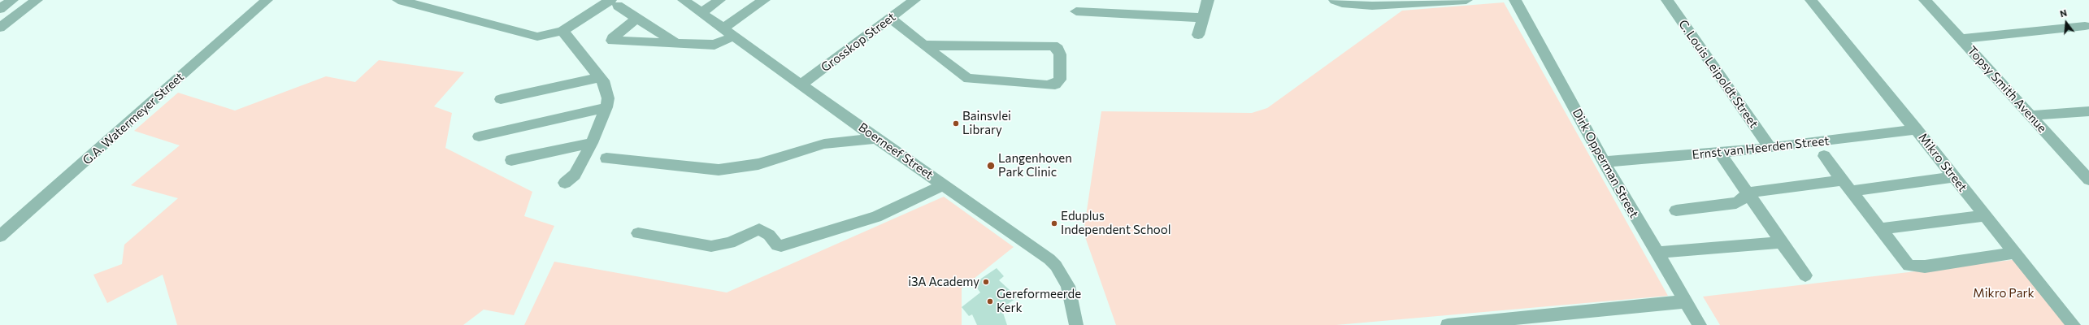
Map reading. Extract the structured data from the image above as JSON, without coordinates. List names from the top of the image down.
{
  "streets": {
    "street": [
      "Grosskop Street",
      "C. Louis Leipoldt Street",
      "Topsy Smith Avenue",
      "G.A. Watermeyer Street",
      "Ernst van Heerden Street",
      "Boerneef Street",
      "Mikro Street",
      "Dirk Opperman Street"
    ]
  },
  "crossings": [
    ["Grosskop Street", "Boerneef Street"],
    ["C. Louis Leipoldt Street", "Ernst van Heerden Street"],
    ["Ernst van Heerden Street", "Mikro Street"],
    ["Ernst van Heerden Street", "Dirk Opperman Street"]
  ],
  "parks": ["Mikro Park"],
  "places": [
    "Bainsvlei Library",
    "Langenhoven Park Clinic",
    "Eduplus Independent School",
    "i3A Academy",
    "Gereformeerde Kerk"
  ],
  "north": "top"
}
